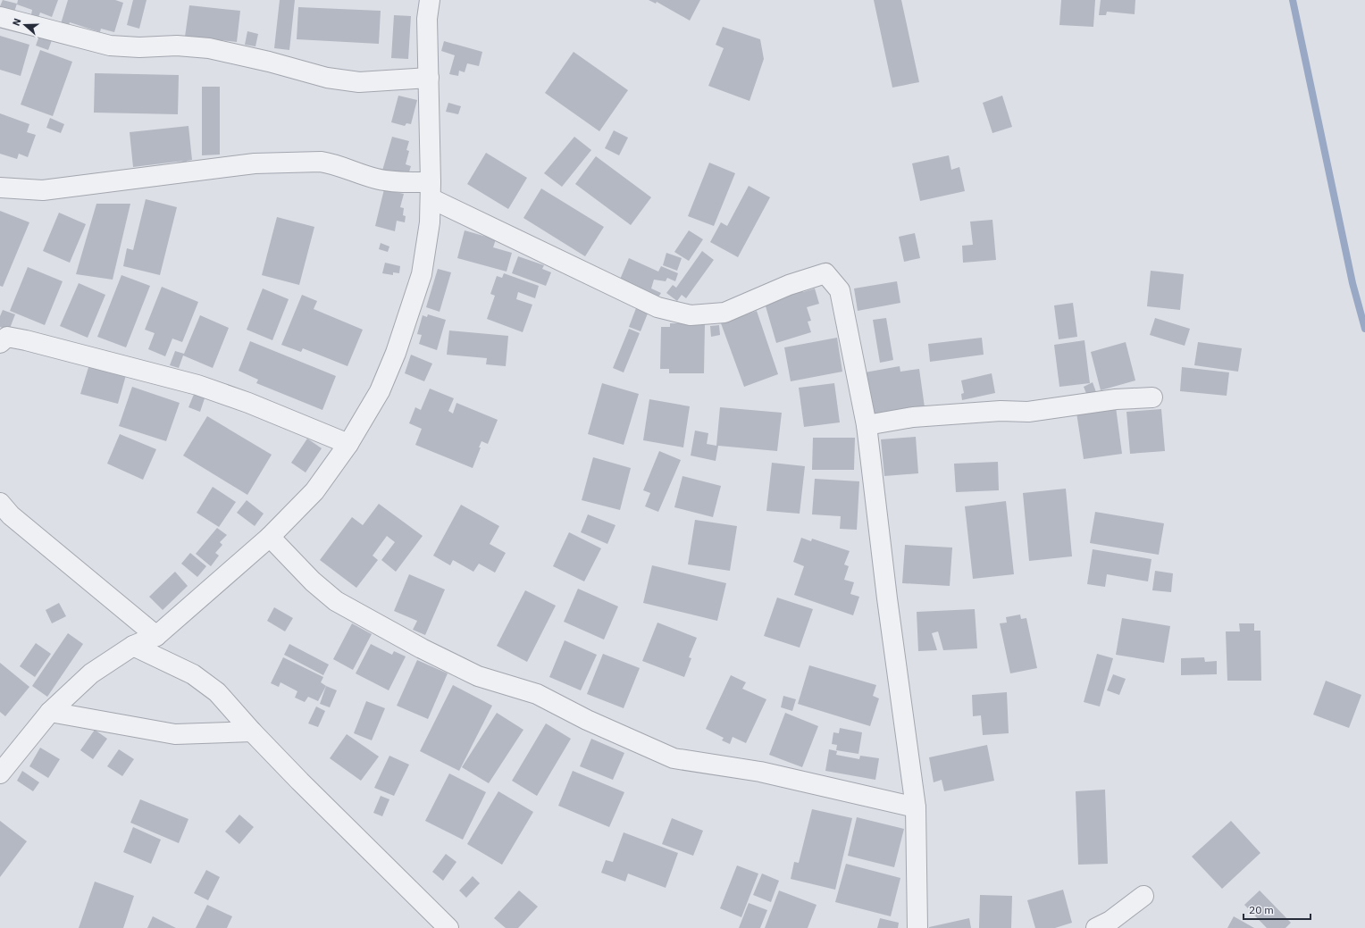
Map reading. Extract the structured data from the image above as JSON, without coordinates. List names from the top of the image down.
{
  "scale_bar": "20 m",
  "north": "left"
}
